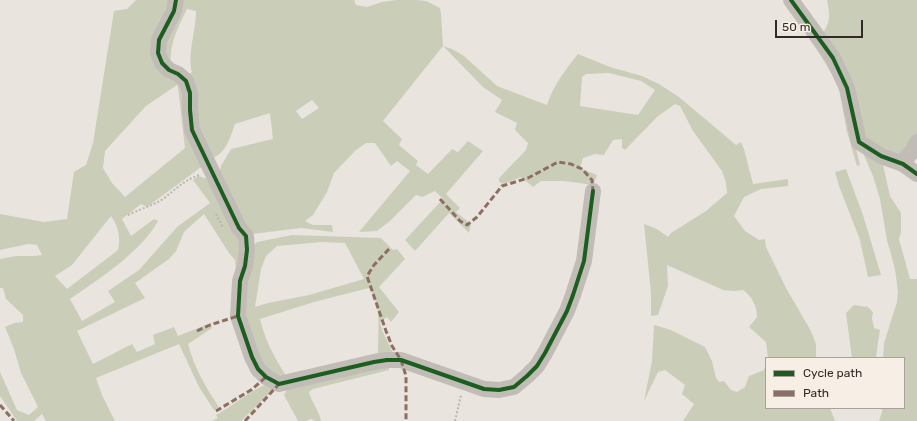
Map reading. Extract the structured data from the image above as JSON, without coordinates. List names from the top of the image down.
{
  "legend": ["Cycle path", "Path"],
  "scale_bar": "50 m"
}
